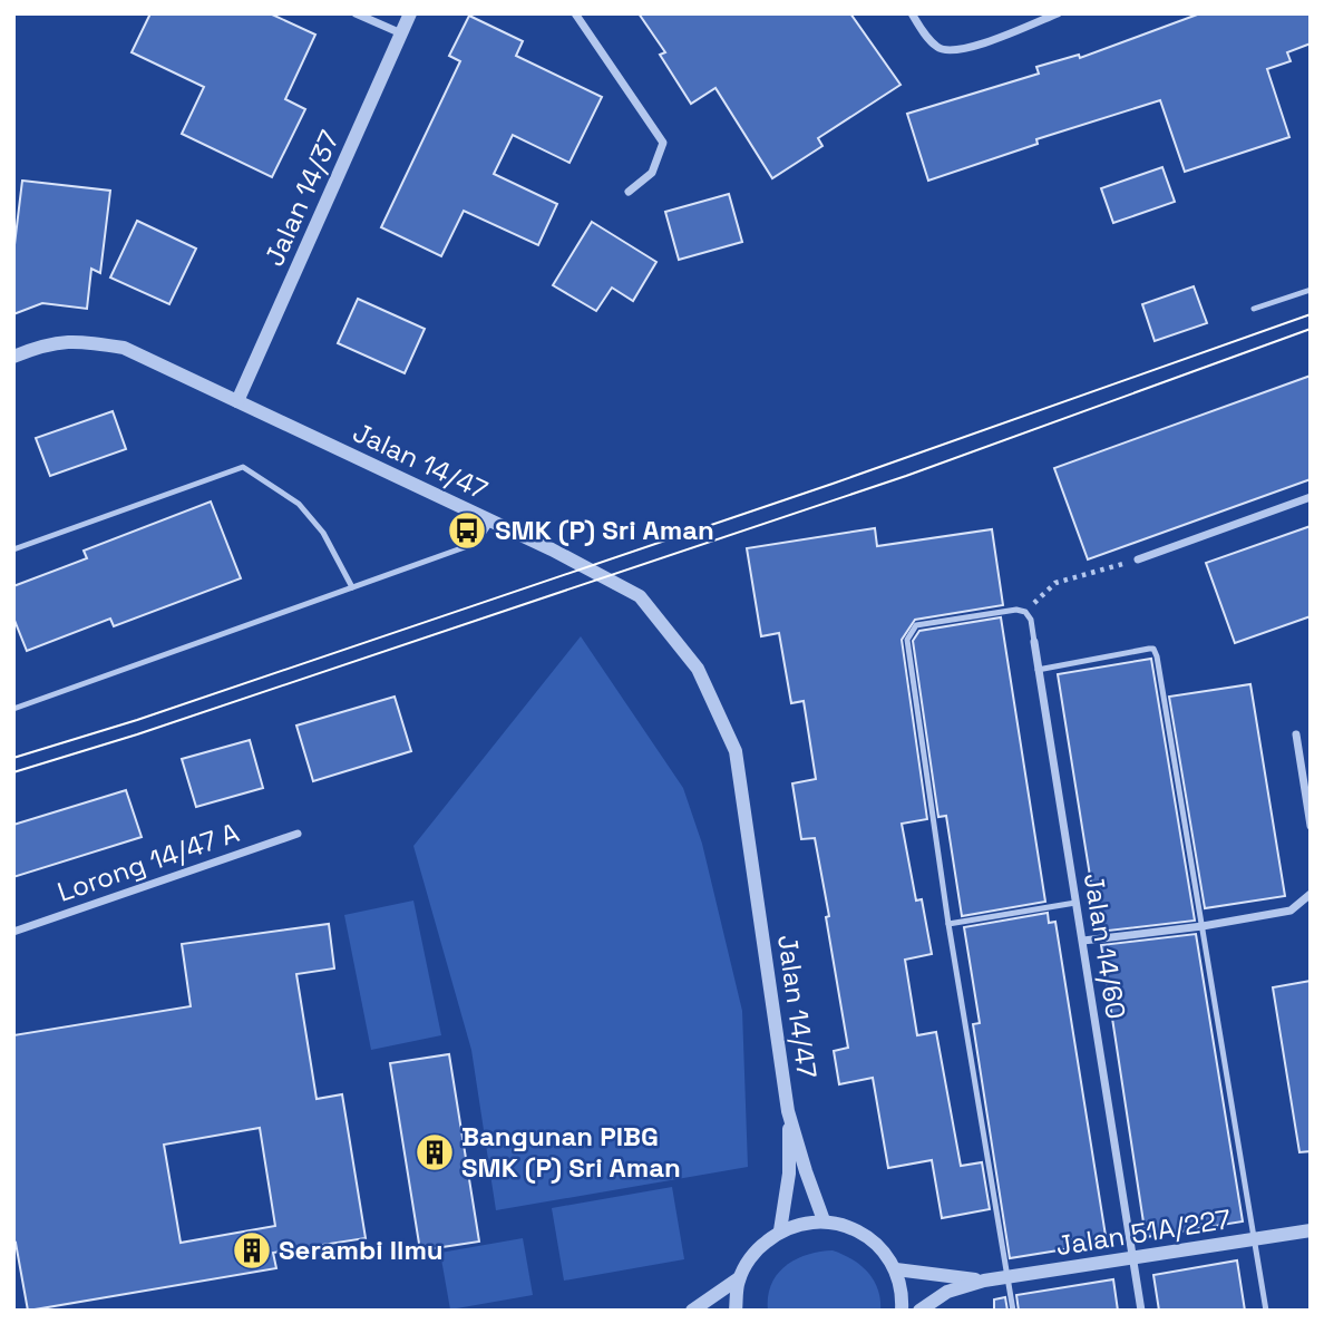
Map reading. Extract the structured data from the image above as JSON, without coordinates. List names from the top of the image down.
{
  "streets": {
    "street": [
      "Jalan 14/37",
      "Jalan 14/47",
      "Lorong 14/47 A",
      "Jalan 14/60",
      "Jalan 51A/227"
    ]
  },
  "crossings": [
    ["Jalan 14/37", "Jalan 14/47"],
    ["Jalan 14/60", "Jalan 51A/227"]
  ],
  "places": {
    "bus stop": ["SMK (P) Sri Aman"],
    "building": ["Bangunan PIBG SMK (P) Sri Aman", "Serambi Ilmu"]
  }
}
